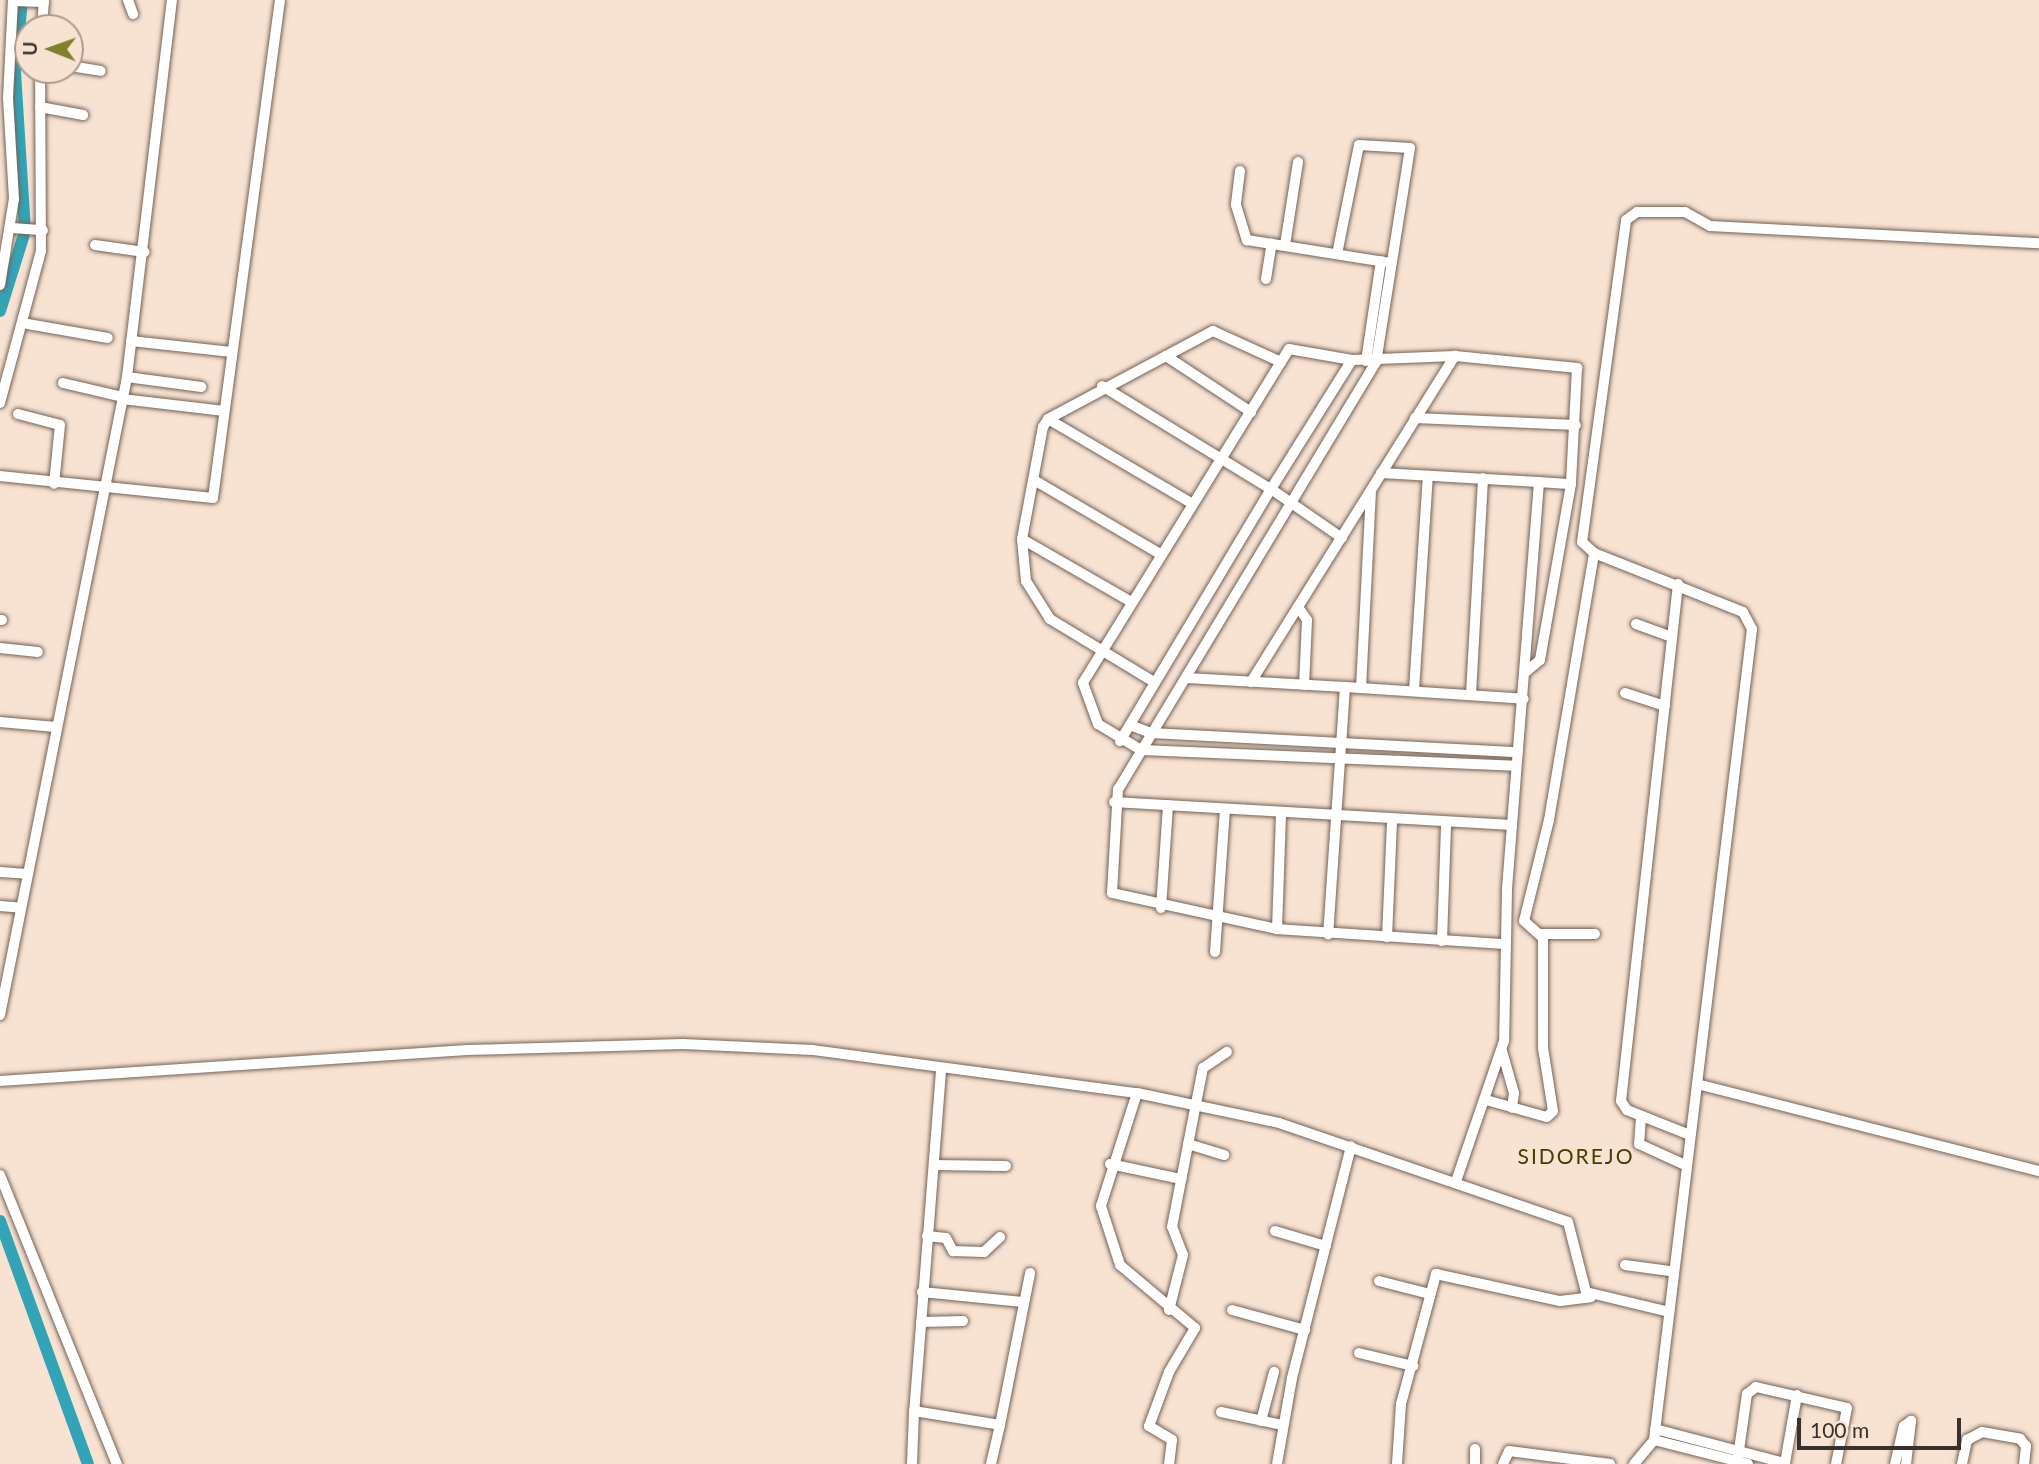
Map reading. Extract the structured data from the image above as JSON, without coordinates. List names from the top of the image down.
{
  "districts": ["SIDOREJO"],
  "scale_bar": "100 m",
  "north": "left"
}
